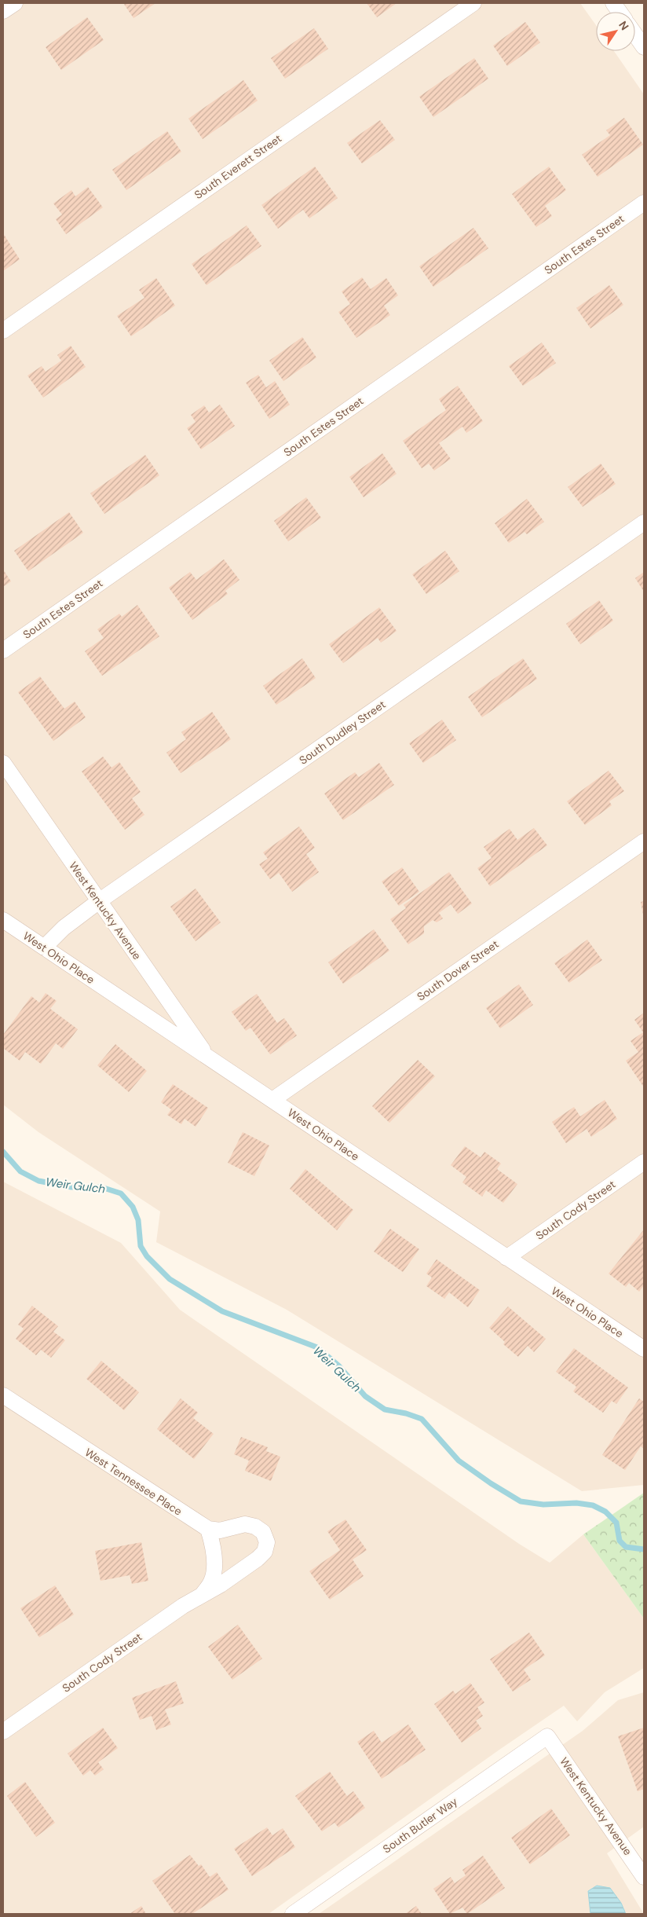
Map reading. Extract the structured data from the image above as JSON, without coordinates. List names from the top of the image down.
{
  "streets": {
    "street": [
      "South Everett Street",
      "South Estes Street",
      "South Dudley Street",
      "West Kentucky Avenue",
      "West Ohio Place",
      "South Dover Street",
      "South Cody Street",
      "West Tennessee Place",
      "South Butler Way"
    ]
  },
  "crossings": [
    ["South Dudley Street", "West Kentucky Avenue"],
    ["South Dudley Street", "West Ohio Place"],
    ["West Kentucky Avenue", "West Ohio Place"],
    ["West Kentucky Avenue", "South Butler Way"],
    ["West Ohio Place", "South Dover Street"],
    ["West Ohio Place", "South Cody Street"],
    ["South Cody Street", "West Tennessee Place"]
  ],
  "water": ["Weir Gulch"],
  "north": "top right"
}
